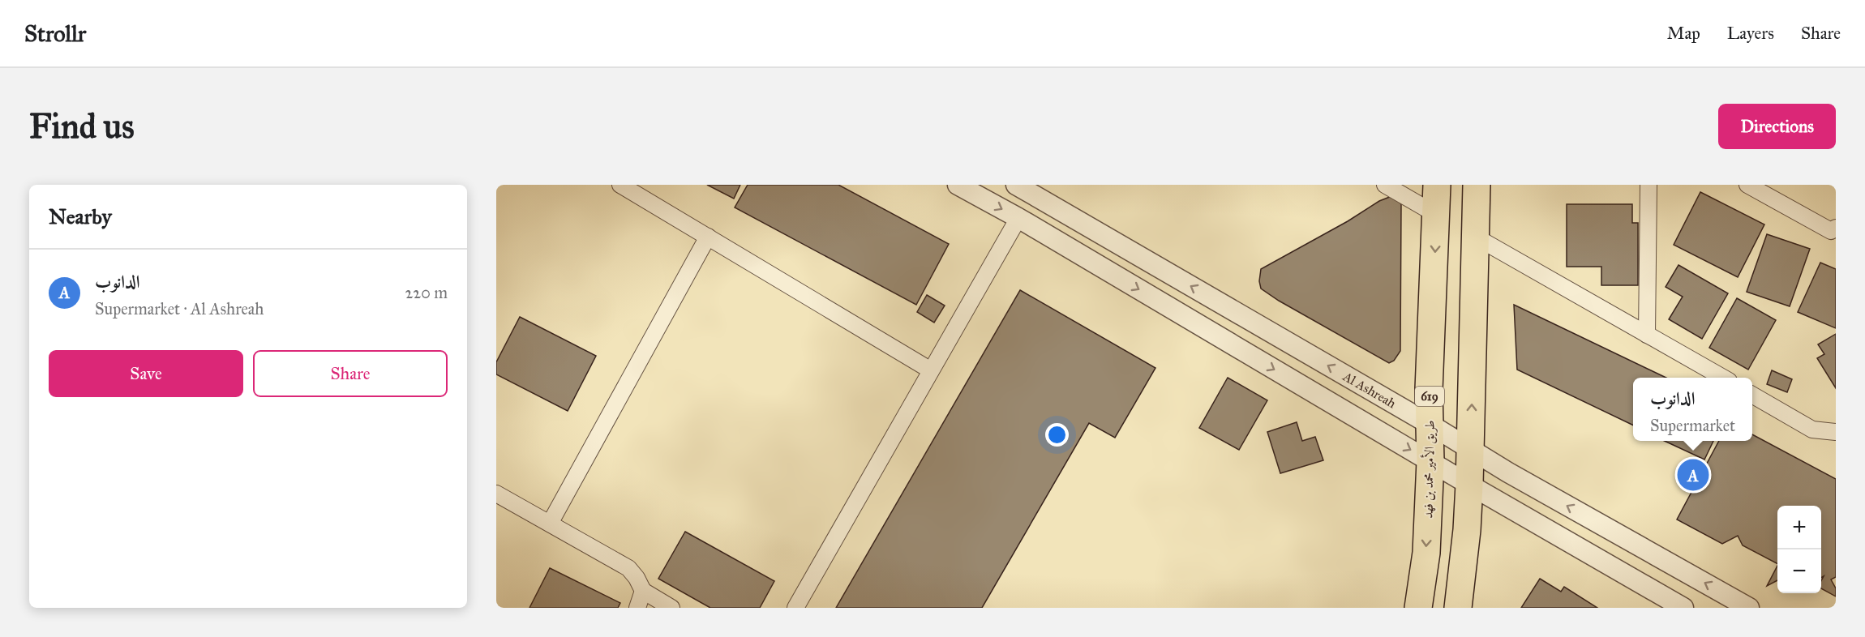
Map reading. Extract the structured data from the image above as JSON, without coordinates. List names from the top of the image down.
{
  "streets": {
    "highway": ["619", "طريق الأمير محمد بن فهد"],
    "street": ["Al Ashreah"]
  },
  "crossings": [
    ["Al Ashreah", "طريق الأمير محمد بن فهد"]
  ],
  "page": {
    "header": "Strollr",
    "nav": ["Map", "Layers", "Share"],
    "buttons": [
      "Directions",
      ["Save", "Share"]
    ],
    "title": "Find us",
    "heading": "Nearby",
    "list": [
      {
        "mark": "A",
        "name": "الدانوب",
        "note": "Supermarket · Al Ashreah",
        "value": "220 m"
      }
    ],
    "popup": ["الدانوب", "Supermarket"],
    "pins": "A",
    "map_buttons": ["+", "−"]
  }
}
